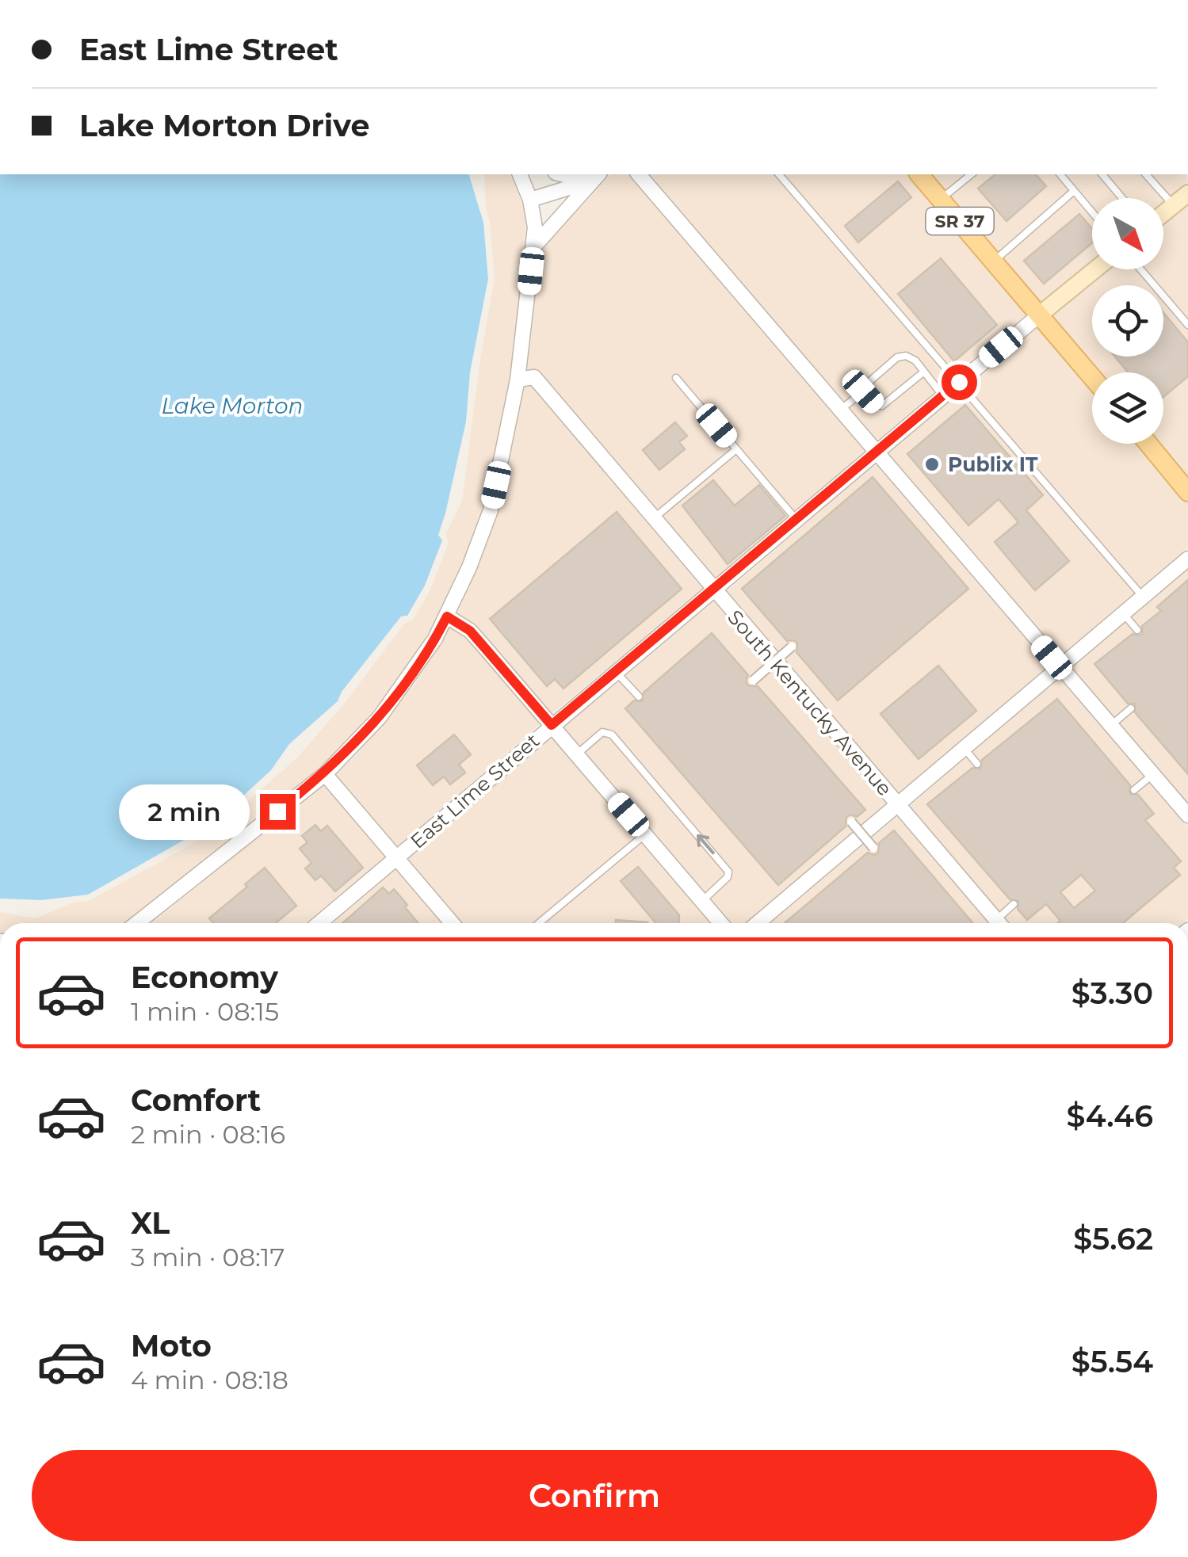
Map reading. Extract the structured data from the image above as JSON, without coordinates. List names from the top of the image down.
{
  "streets": {
    "main road": ["SR 37"],
    "street": ["South Kentucky Avenue", "East Lime Street"]
  },
  "crossings": [
    ["SR 37", "East Lime Street"],
    ["South Kentucky Avenue", "East Lime Street"]
  ],
  "water": ["Lake Morton"],
  "places": ["Publix IT"],
  "north": "bottom right",
  "page": {
    "banner": ["East Lime Street", "Lake Morton Drive"],
    "bubble": "2 min",
    "list": [
      {
        "name": "Economy",
        "note": "1 min · 08:15",
        "value": "$3.30"
      },
      {
        "name": "Comfort",
        "note": "2 min · 08:16",
        "value": "$4.46"
      },
      {
        "name": "XL",
        "note": "3 min · 08:17",
        "value": "$5.62"
      },
      {
        "name": "Moto",
        "note": "4 min · 08:18",
        "value": "$5.54"
      }
    ],
    "buttons": "Confirm"
  }
}
